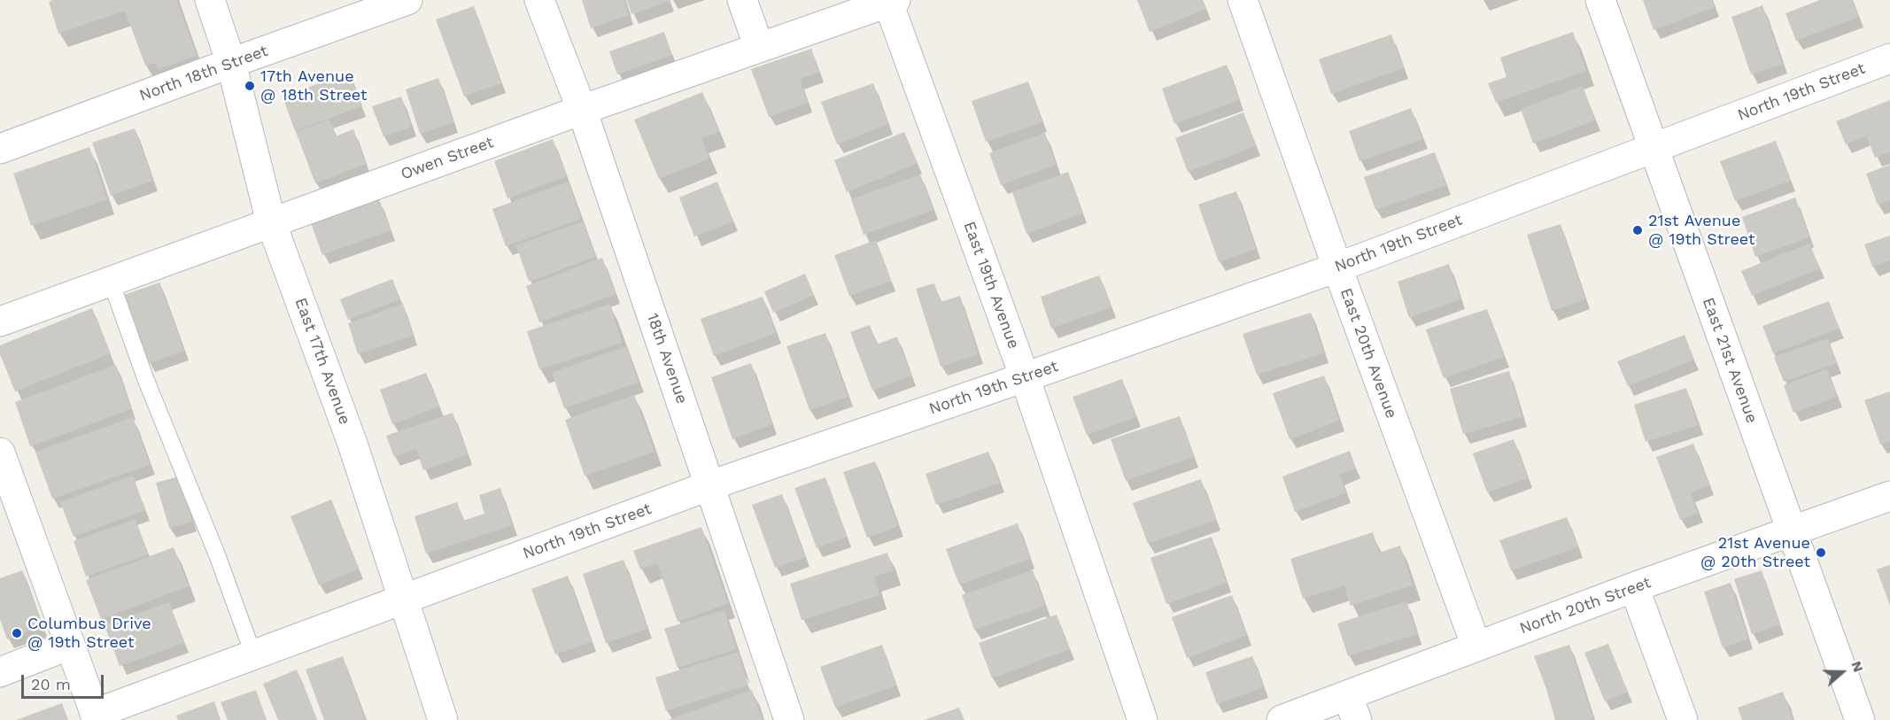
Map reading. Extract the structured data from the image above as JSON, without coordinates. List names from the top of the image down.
{
  "streets": {
    "street": [
      "North 18th Street",
      "North 19th Street",
      "Owen Street",
      "East 19th Avenue",
      "East 20th Avenue",
      "18th Avenue",
      "East 21st Avenue",
      "East 17th Avenue",
      "North 20th Street"
    ]
  },
  "crossings": [
    ["North 18th Street", "East 17th Avenue"],
    ["North 19th Street", "East 19th Avenue"],
    ["North 19th Street", "East 20th Avenue"],
    ["North 19th Street", "18th Avenue"],
    ["North 19th Street", "East 21st Avenue"],
    ["North 19th Street", "East 17th Avenue"],
    ["Owen Street", "East 19th Avenue"],
    ["Owen Street", "18th Avenue"],
    ["Owen Street", "East 17th Avenue"],
    ["East 20th Avenue", "North 20th Street"],
    ["East 21st Avenue", "North 20th Street"]
  ],
  "places": [
    "17th Avenue @ 18th Street",
    "21st Avenue @ 19th Street",
    "21st Avenue @ 20th Street",
    "Columbus Drive @ 19th Street"
  ],
  "scale_bar": "20 m",
  "north": "right"
}
